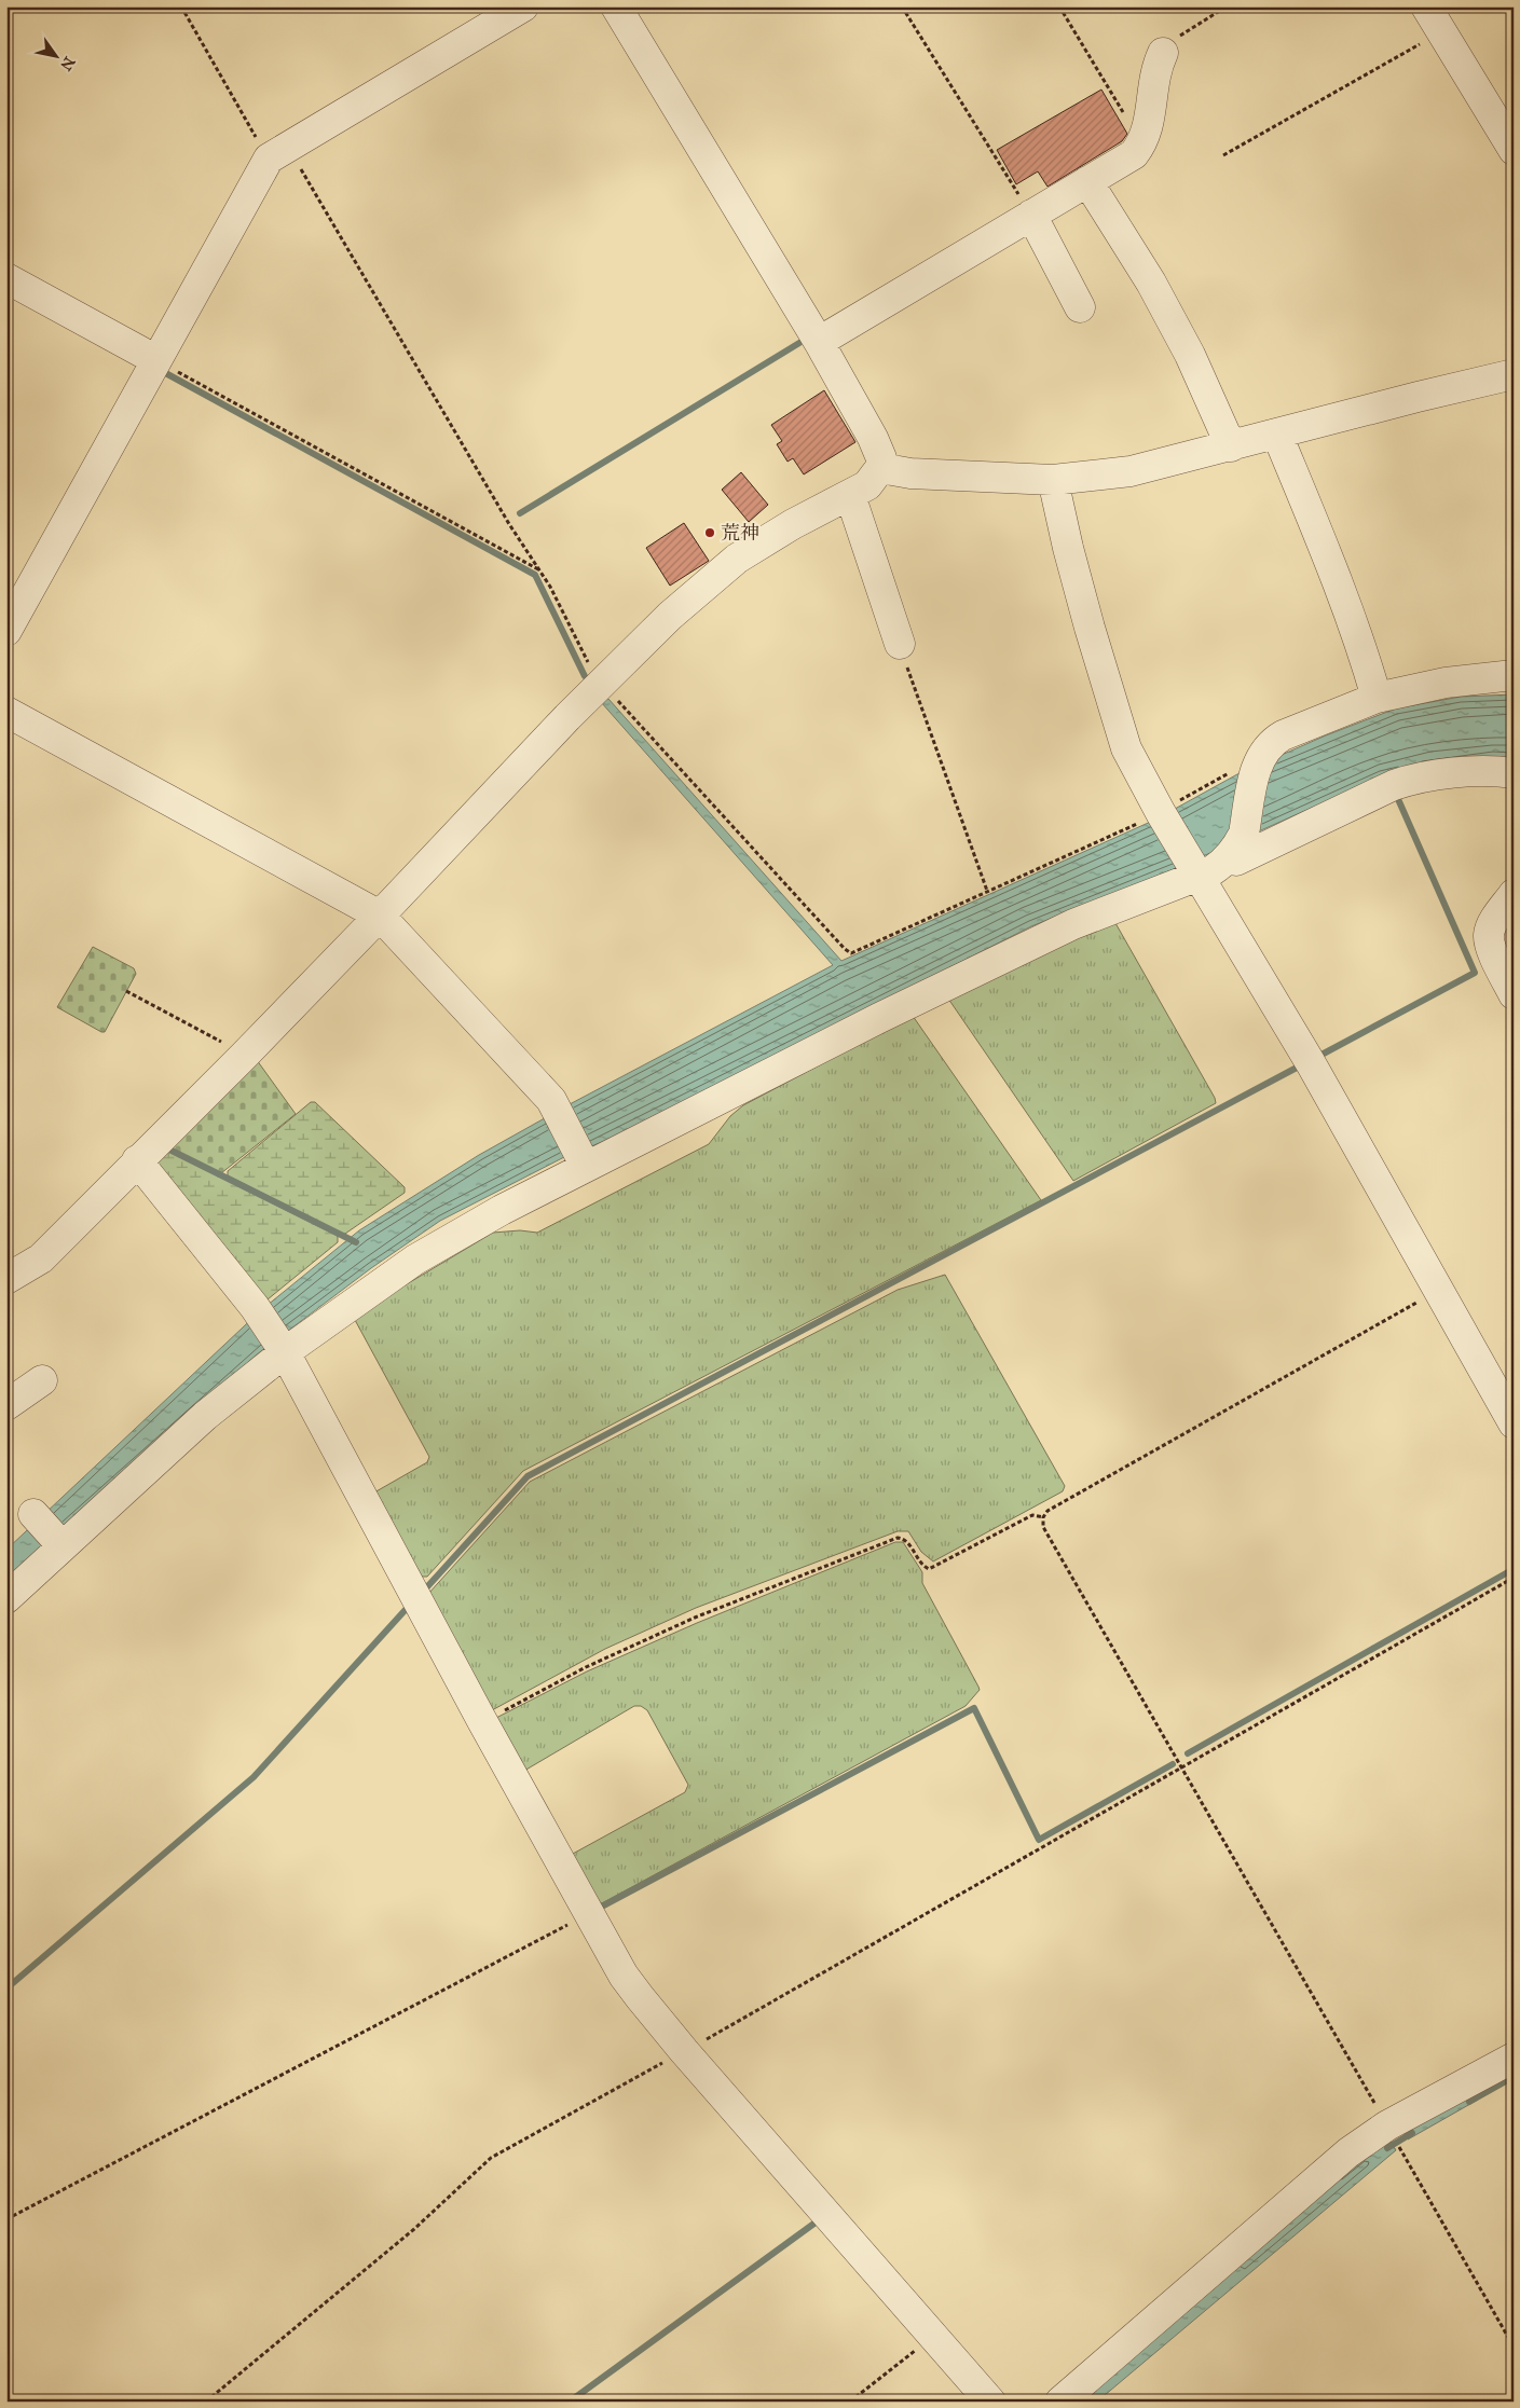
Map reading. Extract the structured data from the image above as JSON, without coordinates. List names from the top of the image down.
{
  "places": ["荒神"],
  "north": "bottom right"
}
